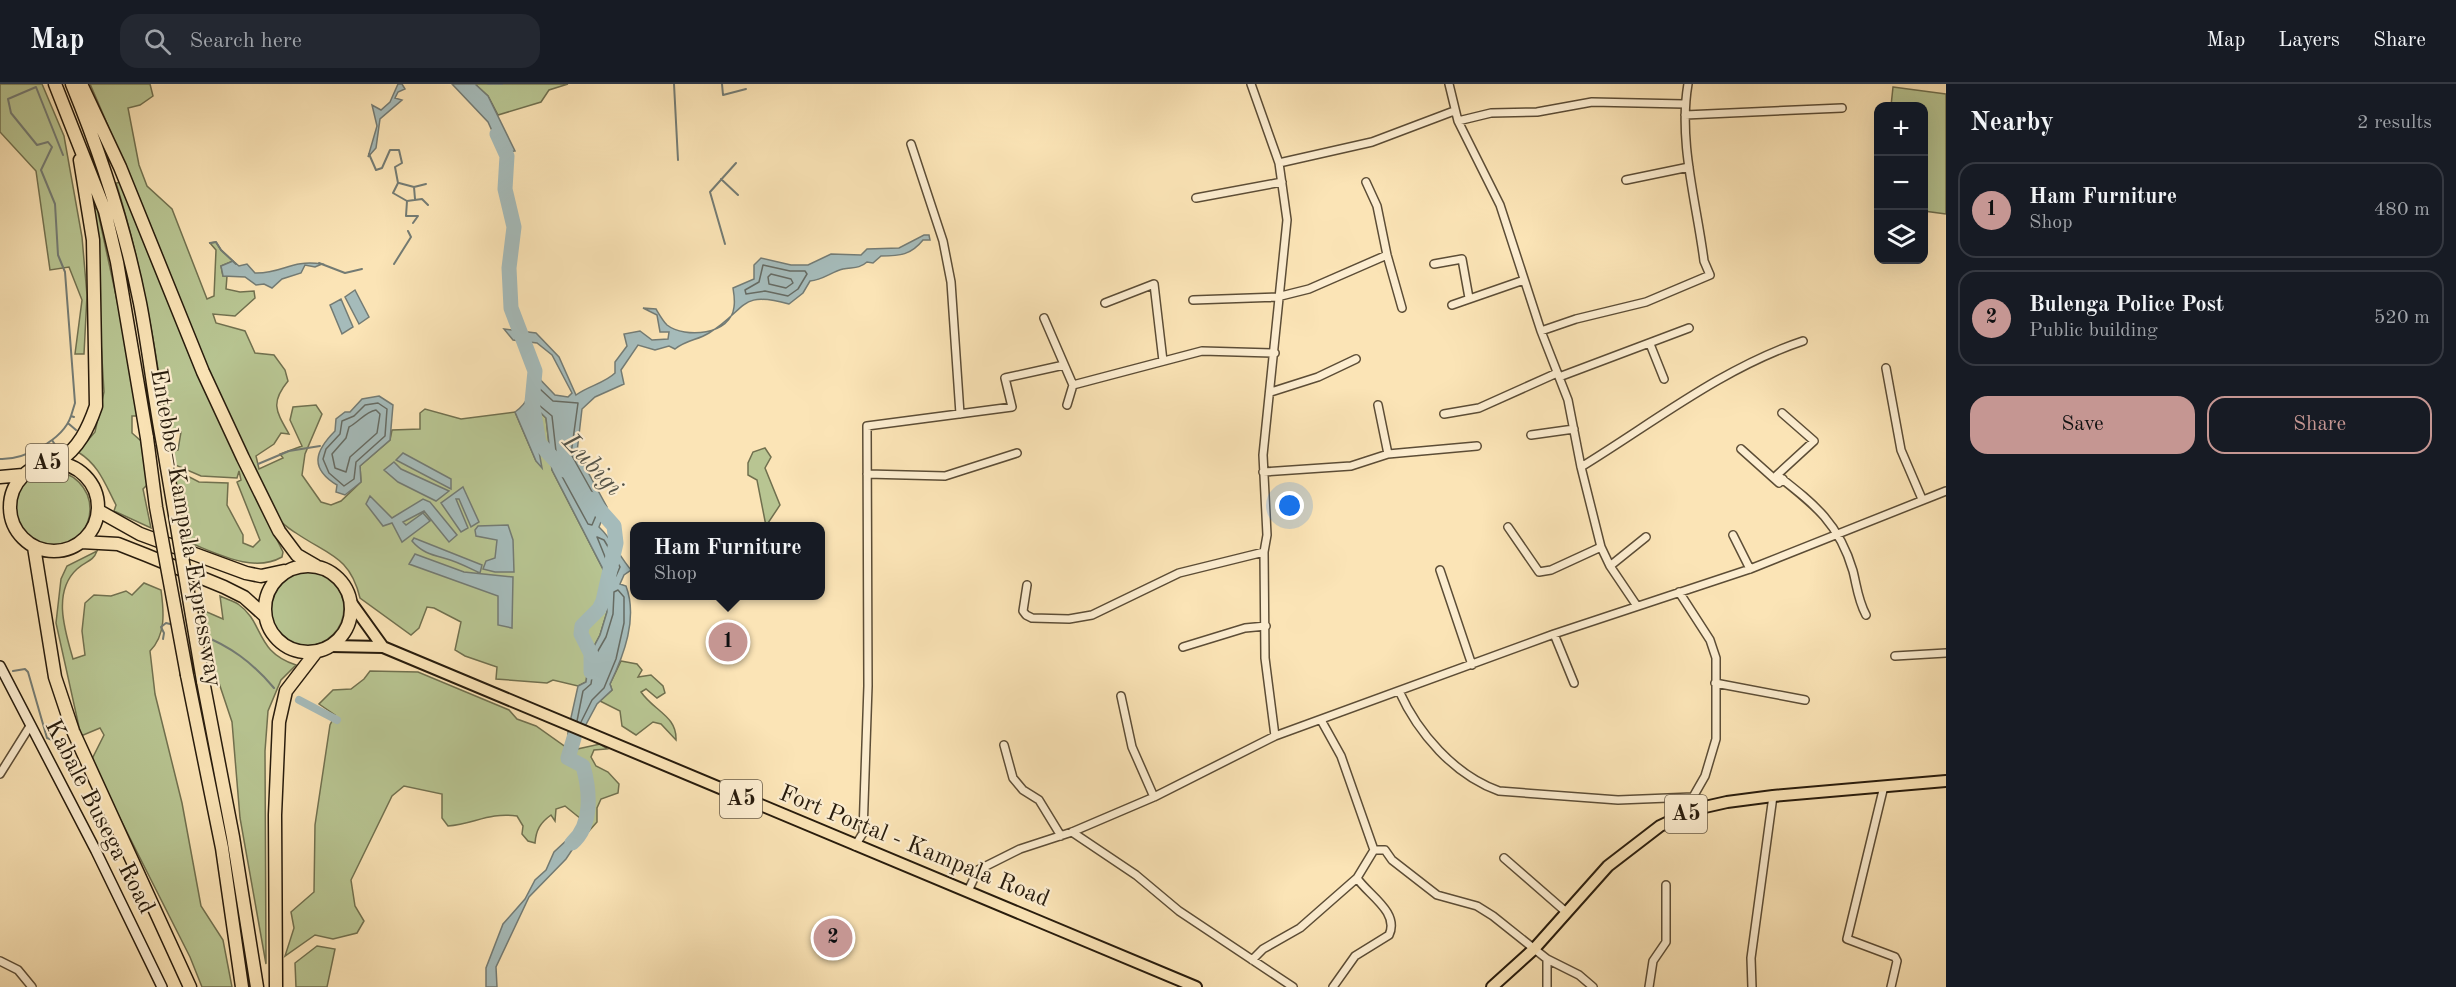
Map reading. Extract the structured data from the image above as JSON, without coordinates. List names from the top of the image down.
{
  "streets": {
    "highway": ["A5", "Entebbe–Kampala Expressway"],
    "main road": ["Fort Portal - Kampala Road"],
    "street": ["Kabale Busega Road"]
  },
  "crossings": [
    ["A5", "Fort Portal - Kampala Road"]
  ],
  "water": ["Lubigi"],
  "page": {
    "header": "Map",
    "search": "Search here",
    "nav": ["Map", "Layers", "Share"],
    "heading": ["Nearby", "2 results"],
    "map_buttons": ["+", "−"],
    "list": [
      {
        "mark": "1",
        "name": "Ham Furniture",
        "note": "Shop",
        "value": "480 m"
      },
      {
        "mark": "2",
        "name": "Bulenga Police Post",
        "note": "Public building",
        "value": "520 m"
      }
    ],
    "buttons": ["Save", "Share"],
    "popup": ["Ham Furniture", "Shop"],
    "pins": ["1", "2"]
  }
}
